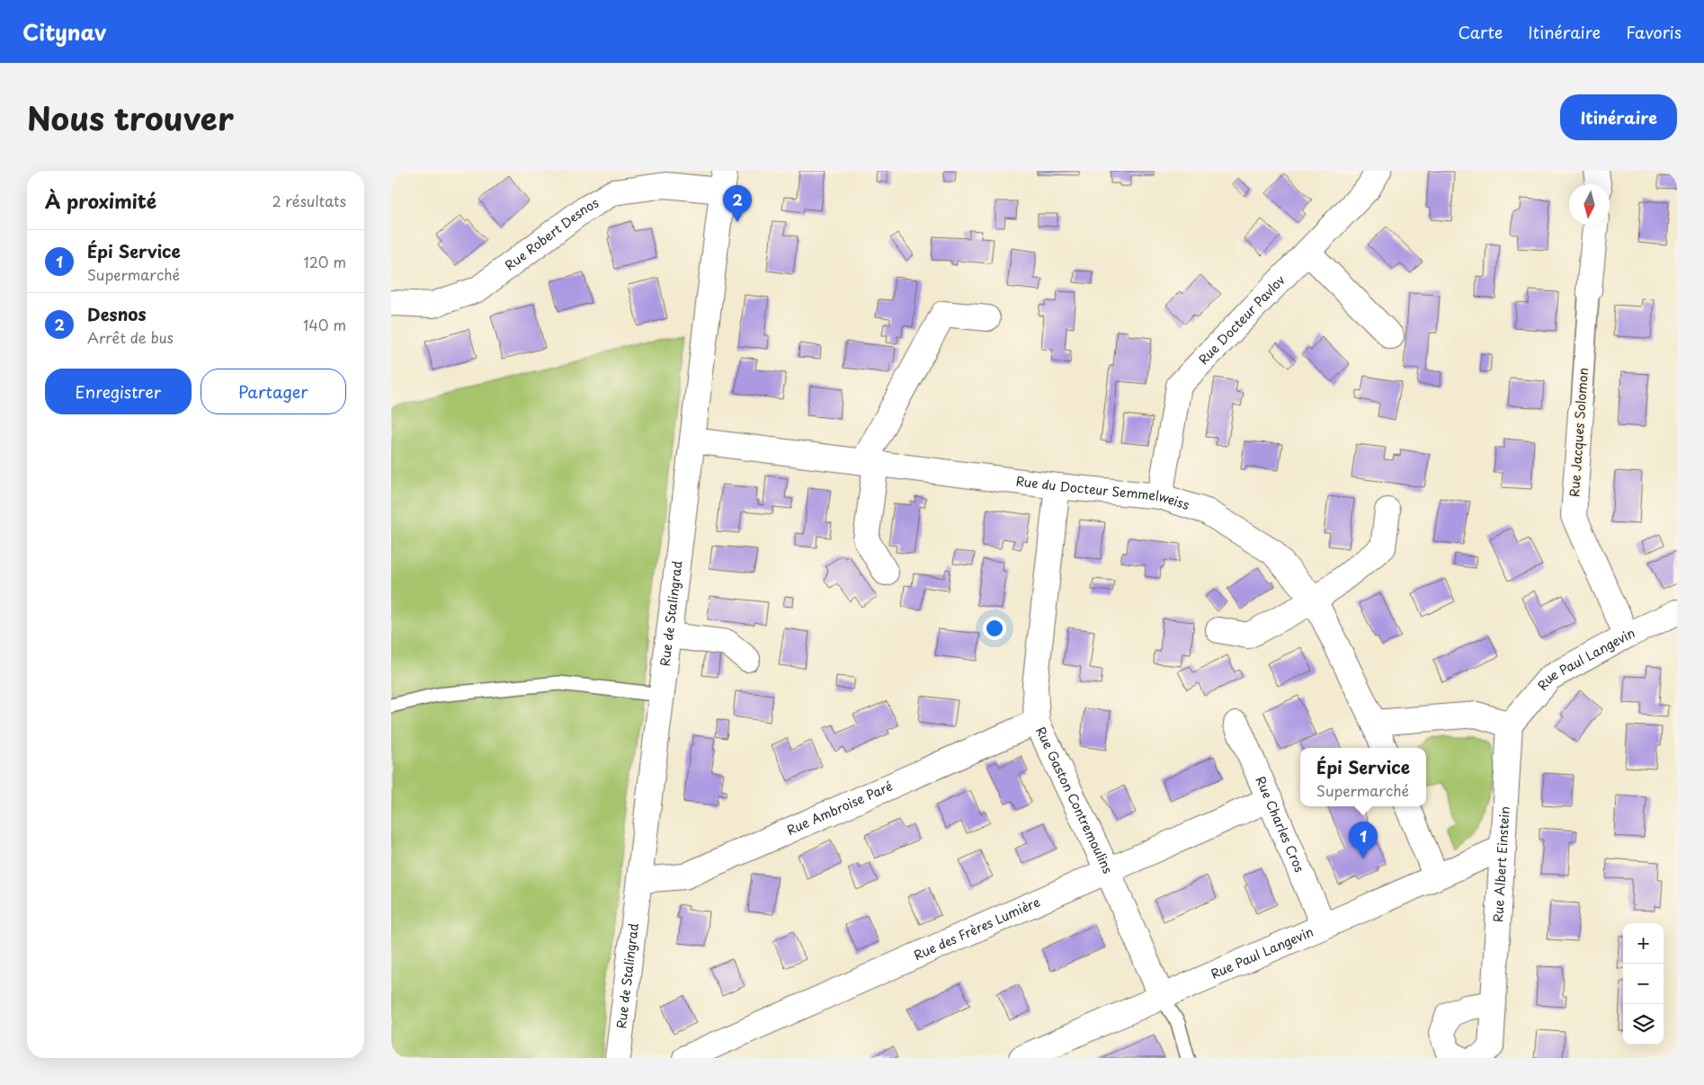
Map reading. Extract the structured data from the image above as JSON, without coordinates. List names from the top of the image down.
{
  "streets": {
    "street": [
      "Rue Robert Desnos",
      "Rue Docteur Pavlov",
      "Rue Jacques Solomon",
      "Rue du Docteur Semmelweiss",
      "Rue de Stalingrad",
      "Rue Paul Langevin",
      "Rue Gaston Contremoulins",
      "Rue Ambroise Paré",
      "Rue Charles Cros",
      "Rue Albert Einstein",
      "Rue des Frères Lumière"
    ]
  },
  "crossings": [
    ["Rue Robert Desnos", "Rue de Stalingrad"],
    ["Rue Docteur Pavlov", "Rue du Docteur Semmelweiss"],
    ["Rue Jacques Solomon", "Rue Paul Langevin"],
    ["Rue du Docteur Semmelweiss", "Rue de Stalingrad"],
    ["Rue du Docteur Semmelweiss", "Rue Gaston Contremoulins"],
    ["Rue de Stalingrad", "Rue Ambroise Paré"],
    ["Rue Paul Langevin", "Rue Gaston Contremoulins"],
    ["Rue Paul Langevin", "Rue Charles Cros"],
    ["Rue Paul Langevin", "Rue Albert Einstein"],
    ["Rue Gaston Contremoulins", "Rue Ambroise Paré"],
    ["Rue Gaston Contremoulins", "Rue des Frères Lumière"],
    ["Rue Charles Cros", "Rue des Frères Lumière"]
  ],
  "north": "bottom",
  "page": {
    "header": "Citynav",
    "nav": ["Carte", "Itinéraire", "Favoris"],
    "title": "Nous trouver",
    "buttons": [
      "Itinéraire",
      ["Enregistrer", "Partager"]
    ],
    "heading": ["À proximité", "2 résultats"],
    "pins": ["2", "1"],
    "list": [
      {
        "mark": "1",
        "name": "Épi Service",
        "note": "Supermarché",
        "value": "120 m"
      },
      {
        "mark": "2",
        "name": "Desnos",
        "note": "Arrêt de bus",
        "value": "140 m"
      }
    ],
    "popup": ["Épi Service", "Supermarché"],
    "map_buttons": ["+", "−"]
  }
}
